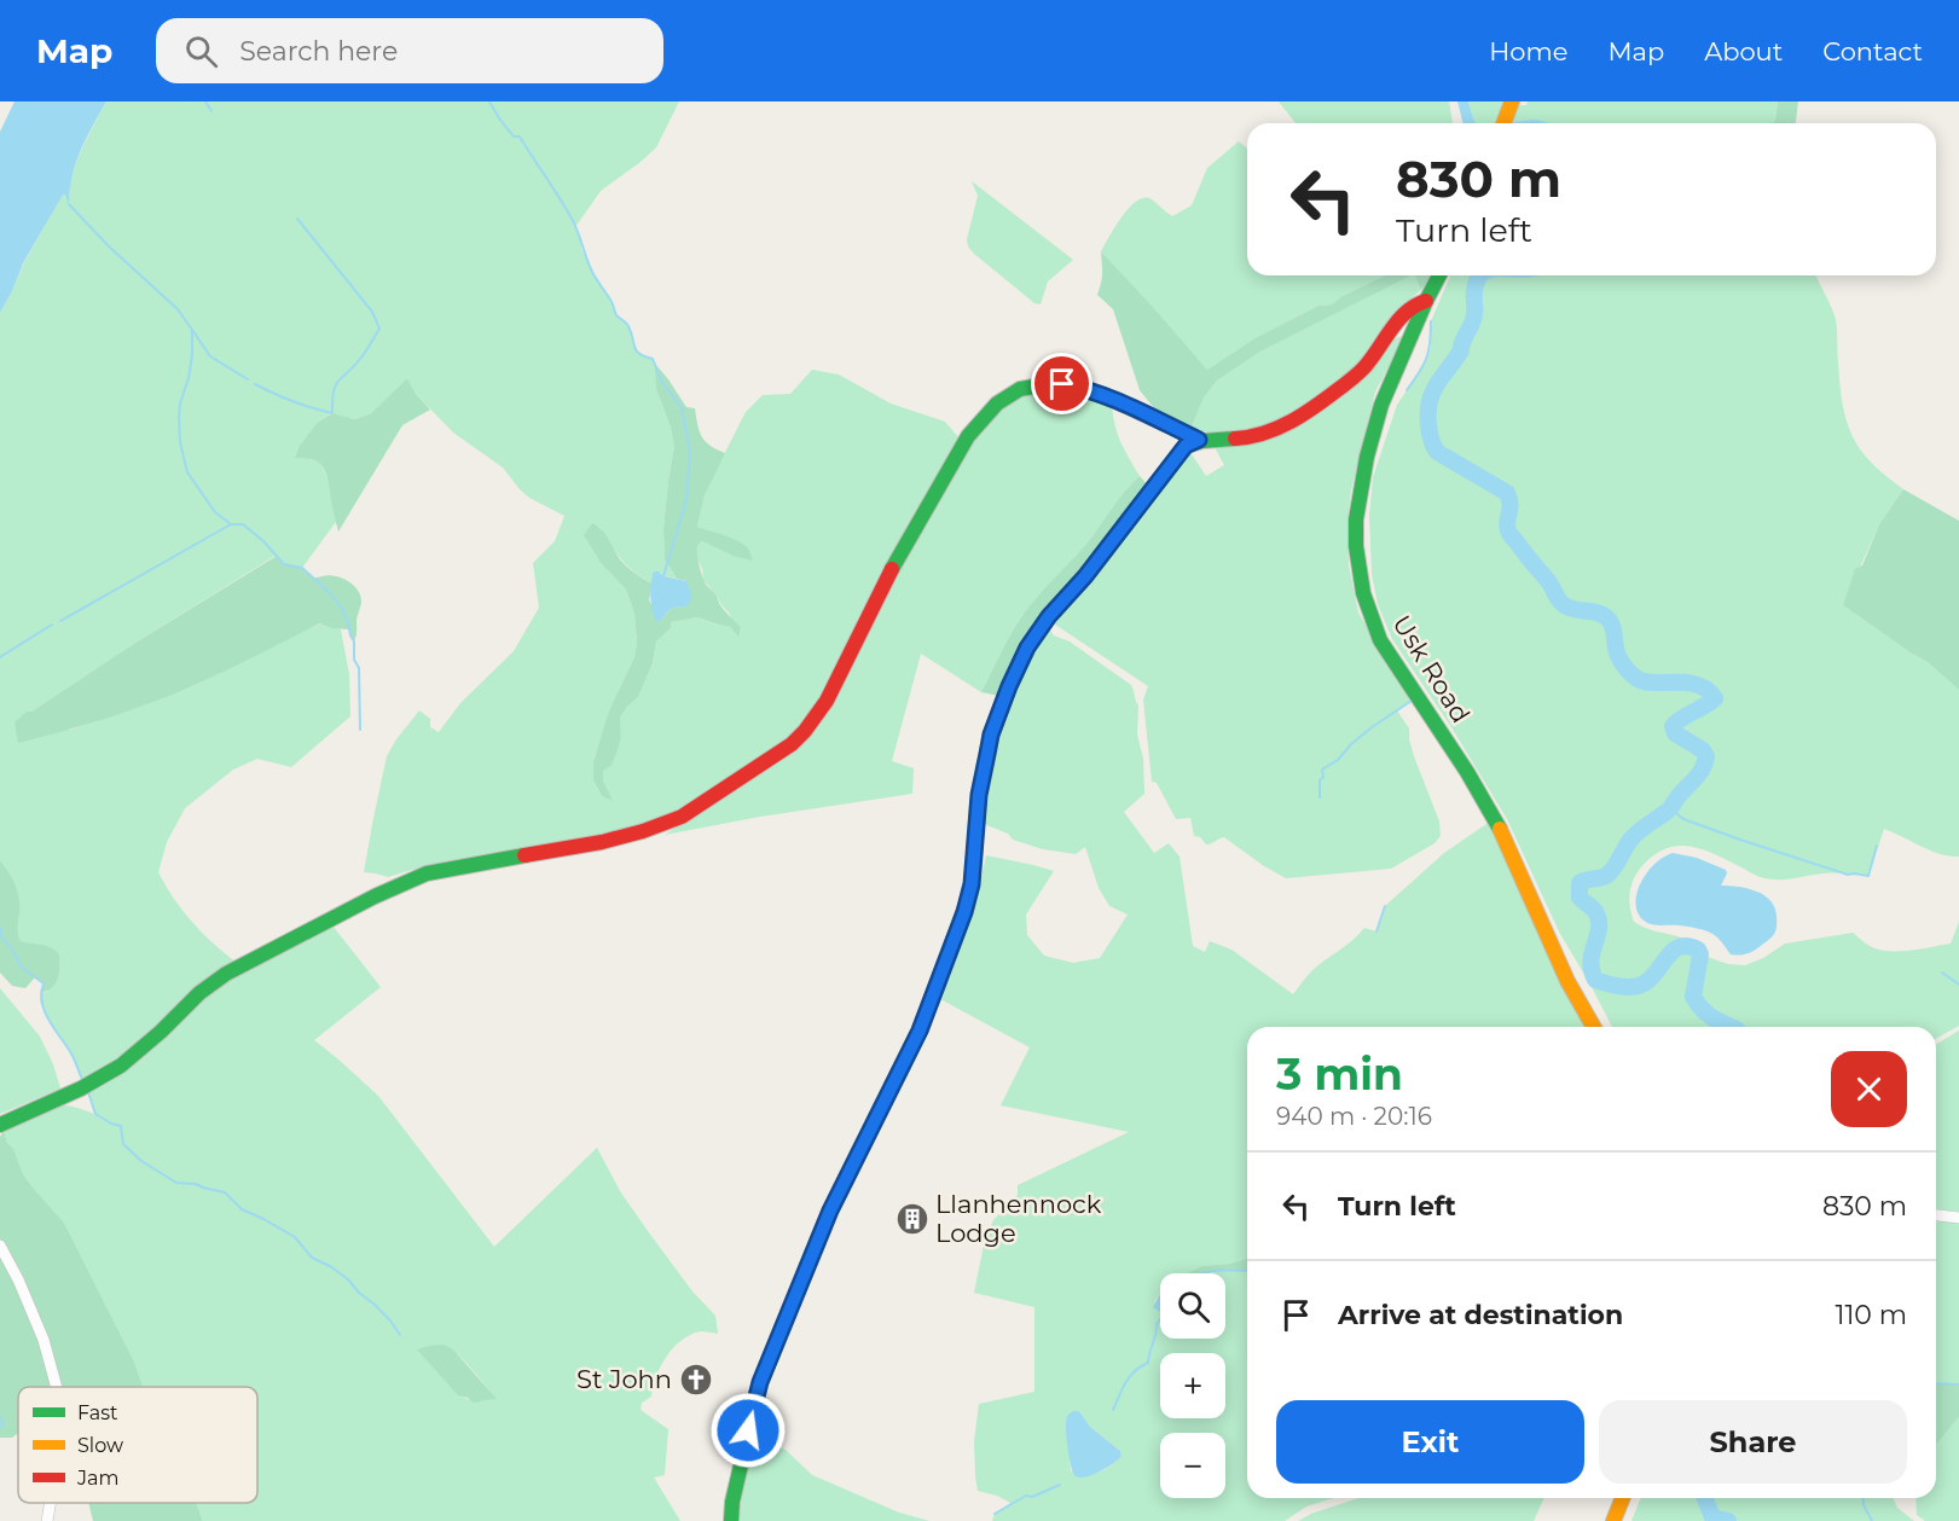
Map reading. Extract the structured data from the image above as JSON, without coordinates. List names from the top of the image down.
{
  "streets": {
    "street": ["Usk Road"]
  },
  "places": {
    "building": ["Llanhennock Lodge"],
    "church": ["St John"]
  },
  "legend": ["Fast", "Slow", "Jam"],
  "page": {
    "header": "Map",
    "search": "Search here",
    "nav": [
      "Home",
      "Map",
      "About",
      "Contact"
    ],
    "turn": ["830 m", "Turn left"],
    "heading": ["3 min", "940 m · 20:16"],
    "list": [
      {
        "name": "Turn left",
        "value": "830 m"
      },
      {
        "name": "Arrive at destination",
        "value": "110 m"
      }
    ],
    "map_buttons": ["+", "−"],
    "buttons": ["Exit", "Share"]
  }
}
